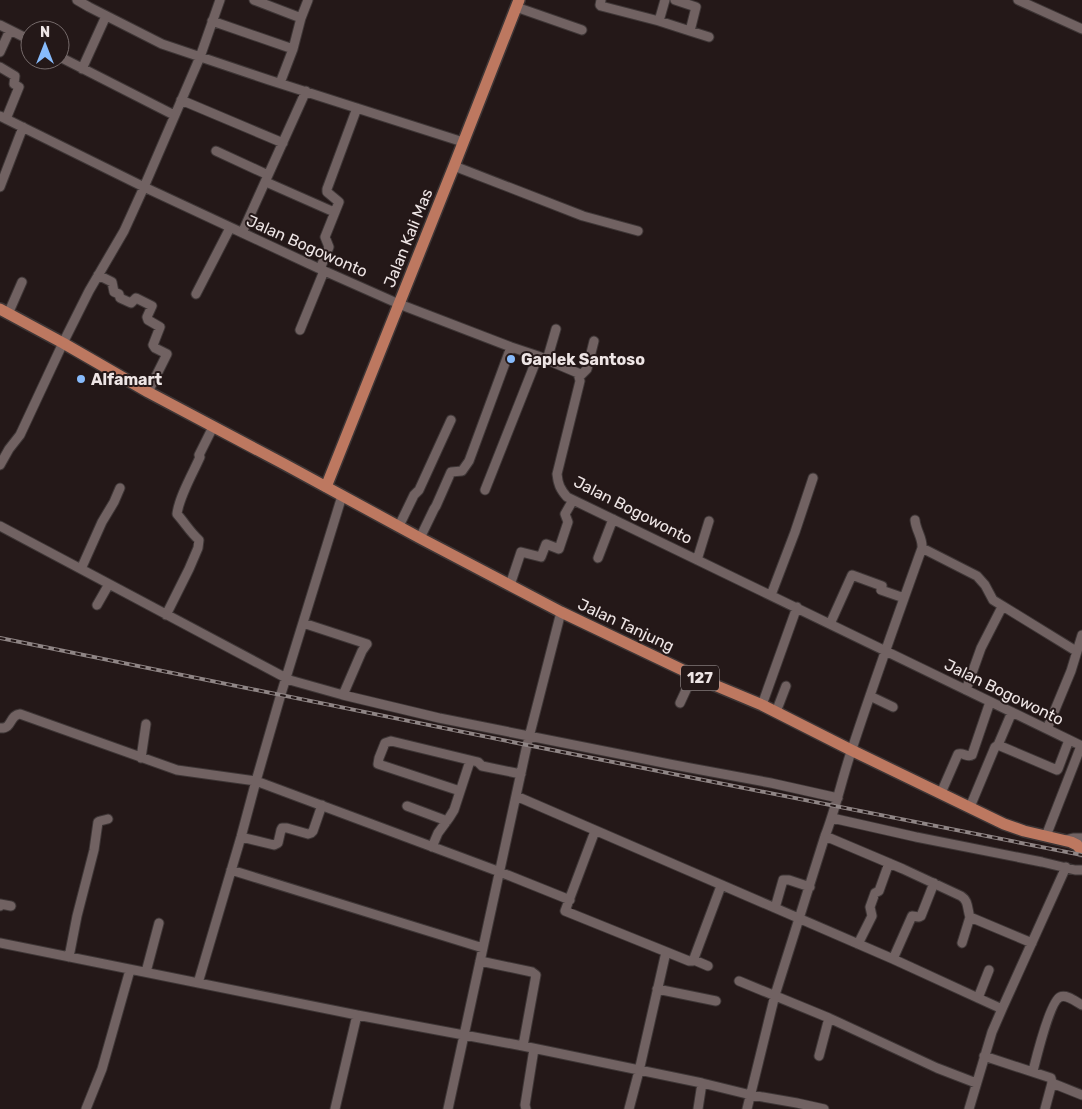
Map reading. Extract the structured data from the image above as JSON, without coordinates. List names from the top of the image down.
{
  "streets": {
    "main road": ["Jalan Kali Mas", "Jalan Tanjung", "127"],
    "street": ["Jalan Bogowonto"]
  },
  "crossings": [
    ["Jalan Kali Mas", "Jalan Bogowonto"],
    ["Jalan Kali Mas", "Jalan Tanjung"]
  ],
  "places": ["Gaplek Santoso", "Alfamart"],
  "north": "top"
}
